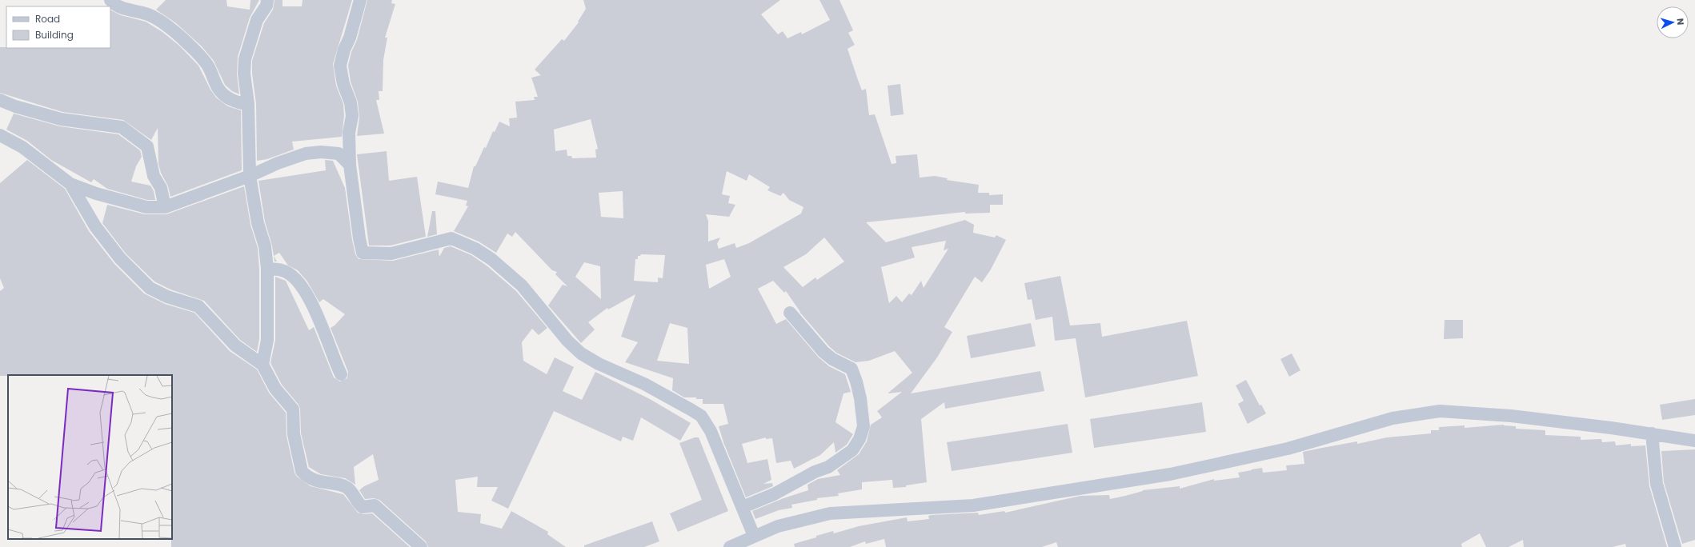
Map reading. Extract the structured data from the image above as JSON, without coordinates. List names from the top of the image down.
{
  "legend": ["Road", "Building"],
  "north": "right"
}
